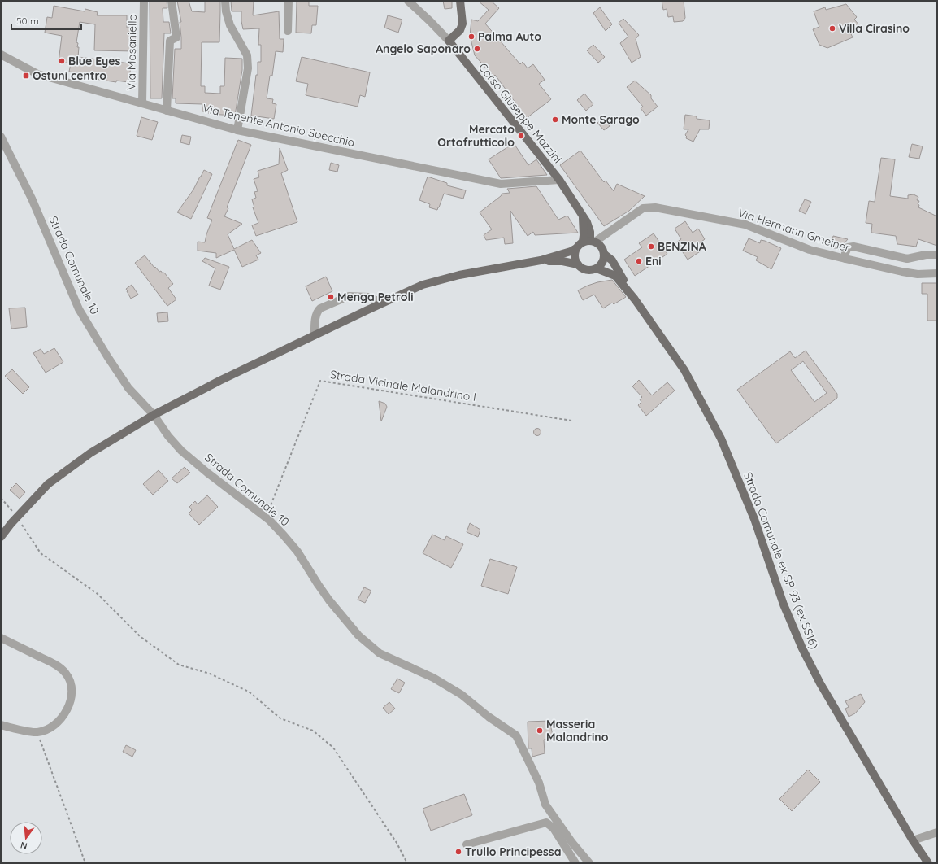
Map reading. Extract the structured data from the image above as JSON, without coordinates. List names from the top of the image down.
{
  "streets": {
    "main road": ["Corso Giuseppe Mazzini", "Strada Comunale ex SP 93 (ex SS16)"],
    "street": [
      "Via Masaniello",
      "Via Tenente Antonio Specchia",
      "Via Hermann Gmeiner",
      "Strada Comunale 10"
    ],
    "path": ["Strada Vicinale Malandrino I"]
  },
  "crossings": [
    ["Via Masaniello", "Via Tenente Antonio Specchia"],
    ["Corso Giuseppe Mazzini", "Via Tenente Antonio Specchia"],
    ["Corso Giuseppe Mazzini", "Via Hermann Gmeiner"],
    ["Corso Giuseppe Mazzini", "Strada Comunale ex SP 93 (ex SS16)"],
    ["Via Hermann Gmeiner", "Strada Comunale ex SP 93 (ex SS16)"],
    ["Strada Comunale 10", "Strada Vicinale Malandrino I"]
  ],
  "places": {
    "other": [
      "Villa Cirasino",
      "Palma Auto",
      "Angelo Saponaro",
      "Blue Eyes",
      "Monte Sarago",
      "Mercato Ortofrutticolo",
      "BENZINA",
      "Eni",
      "Menga Petroli",
      "Masseria Malandrino",
      "Trullo Principessa"
    ],
    "transit": ["Ostuni centro"]
  },
  "scale_bar": "50 m",
  "north": "bottom"
}
